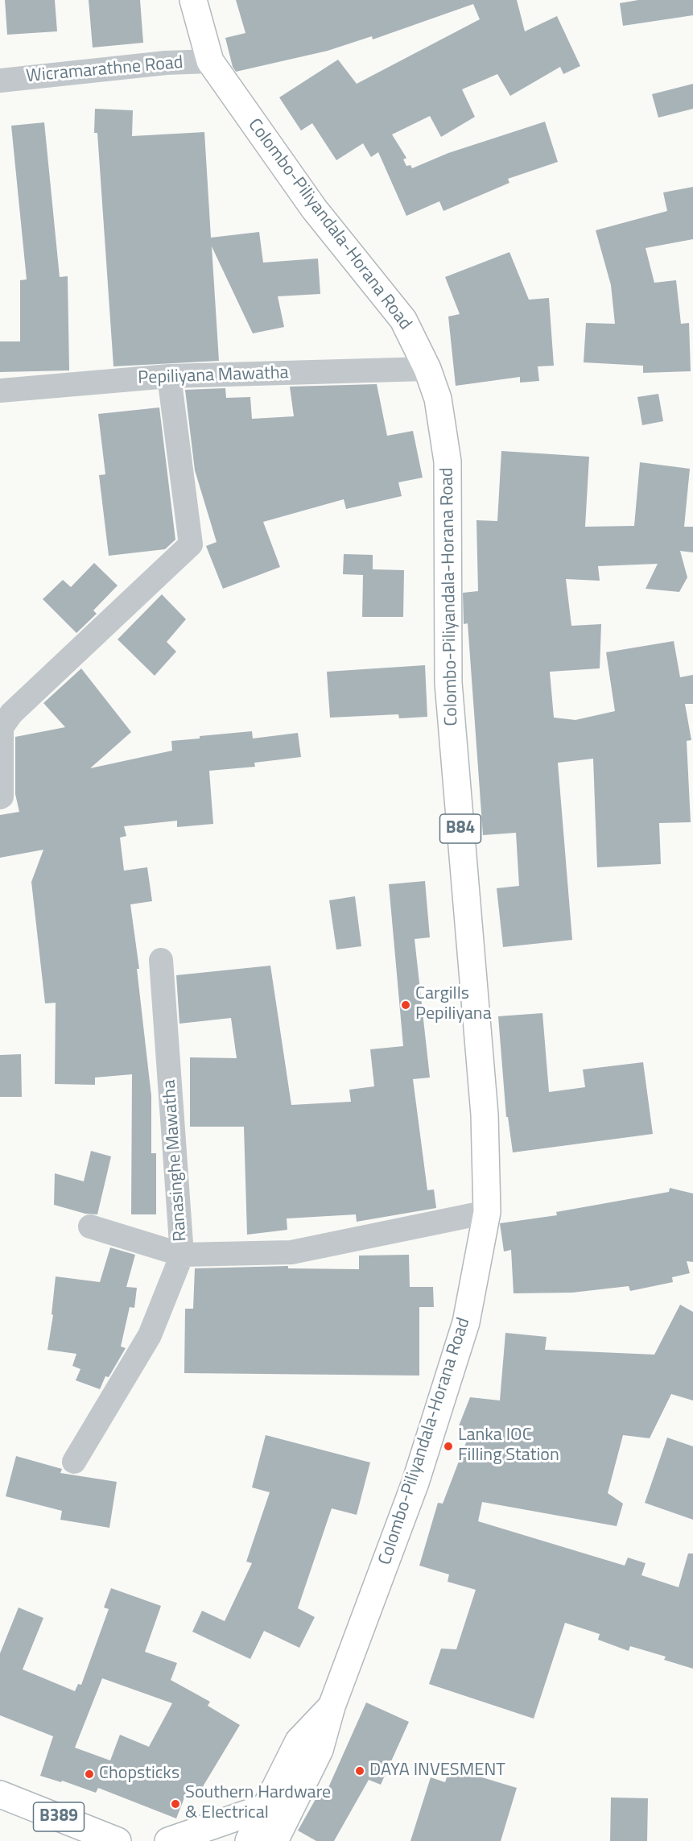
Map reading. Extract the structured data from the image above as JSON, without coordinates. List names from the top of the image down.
{
  "streets": {
    "main road": ["Colombo-Piliyandala-Horana Road", "B84", "B389"],
    "street": ["Wicramarathne Road", "Pepiliyana Mawatha", "Ranasinghe Mawatha"]
  },
  "crossings": [
    ["Wicramarathne Road", "Colombo-Piliyandala-Horana Road"],
    ["Colombo-Piliyandala-Horana Road", "Pepiliyana Mawatha"],
    ["Colombo-Piliyandala-Horana Road", "Ranasinghe Mawatha"]
  ],
  "places": [
    "Cargills Pepiliyana",
    "Lanka IOC Filling Station",
    "DAYA INVESMENT",
    "Chopsticks",
    "Southern Hardware & Electrical"
  ]
}
